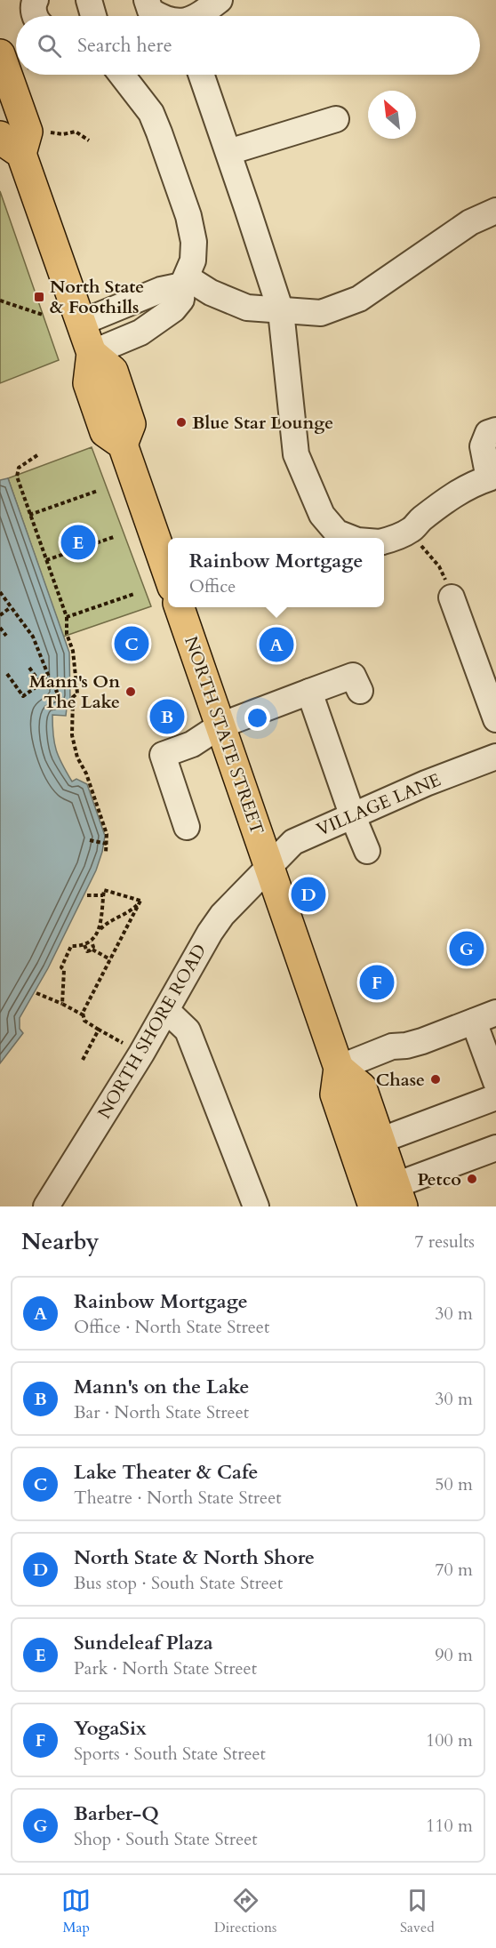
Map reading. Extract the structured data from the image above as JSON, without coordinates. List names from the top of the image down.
{
  "streets": {
    "main road": ["NORTH STATE STREET"],
    "street": ["VILLAGE LANE", "NORTH SHORE ROAD"]
  },
  "crossings": [
    ["NORTH STATE STREET", "VILLAGE LANE"],
    ["NORTH STATE STREET", "NORTH SHORE ROAD"],
    ["VILLAGE LANE", "NORTH SHORE ROAD"]
  ],
  "places": {
    "transit": ["North State & Foothills"],
    "other": [
      "Blue Star Lounge",
      "Mann's On The Lake",
      "Chase",
      "Petco"
    ]
  },
  "north": "top left",
  "page": {
    "search": "Search here",
    "pins": [
      "E",
      "C",
      "A",
      "B",
      "D",
      "G",
      "F"
    ],
    "popup": ["Rainbow Mortgage", "Office"],
    "heading": ["Nearby", "7 results"],
    "list": [
      {
        "mark": "A",
        "name": "Rainbow Mortgage",
        "note": "Office · North State Street",
        "value": "30 m"
      },
      {
        "mark": "B",
        "name": "Mann's on the Lake",
        "note": "Bar · North State Street",
        "value": "30 m"
      },
      {
        "mark": "C",
        "name": "Lake Theater & Cafe",
        "note": "Theatre · North State Street",
        "value": "50 m"
      },
      {
        "mark": "D",
        "name": "North State & North Shore",
        "note": "Bus stop · South State Street",
        "value": "70 m"
      },
      {
        "mark": "E",
        "name": "Sundeleaf Plaza",
        "note": "Park · North State Street",
        "value": "90 m"
      },
      {
        "mark": "F",
        "name": "YogaSix",
        "note": "Sports · South State Street",
        "value": "100 m"
      },
      {
        "mark": "G",
        "name": "Barber-Q",
        "note": "Shop · South State Street",
        "value": "110 m"
      }
    ],
    "nav": ["Map", "Directions", "Saved"]
  }
}
